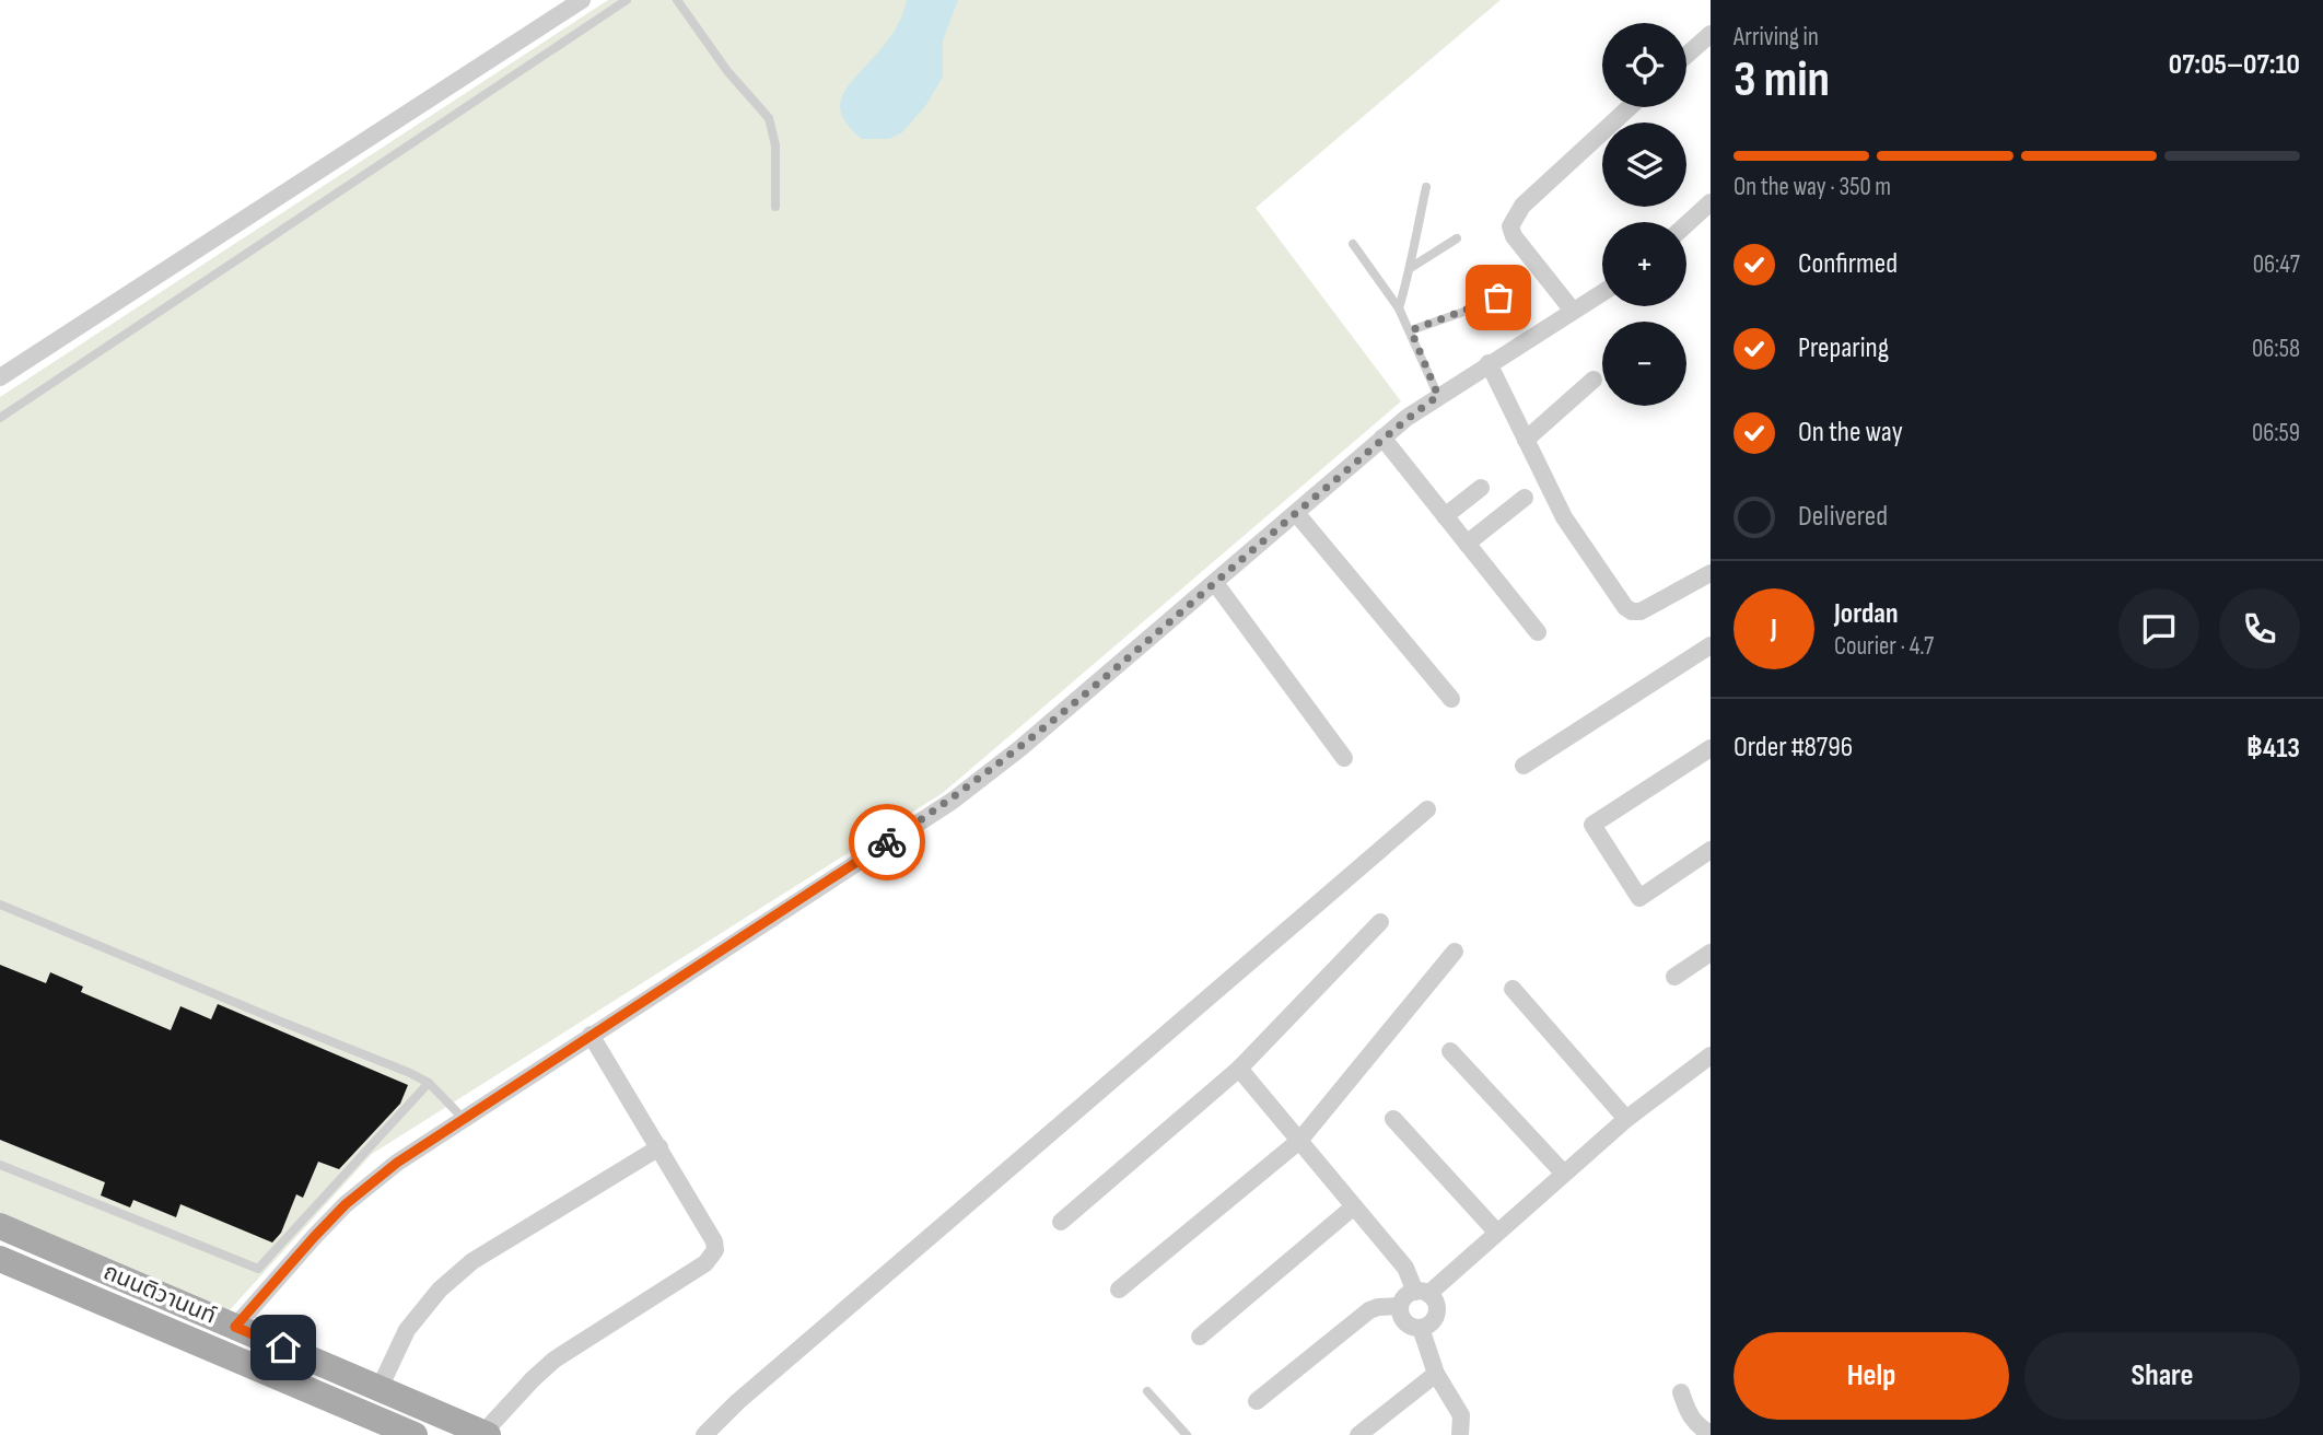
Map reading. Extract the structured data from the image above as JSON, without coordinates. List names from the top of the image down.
{
  "streets": {
    "main road": ["ถนนติวานนท์"]
  },
  "page": {
    "heading": ["3 min", "Arriving in", "07:05–07:10"],
    "panel": [
      "Jordan",
      "Courier · 4.7",
      "Order #8796",
      "฿413"
    ],
    "map_buttons": ["+", "−"],
    "bar": "On the way · 350 m",
    "list": [
      ["Confirmed", "06:47"],
      ["Preparing", "06:58"],
      ["On the way", "06:59"],
      "Delivered"
    ],
    "round": "J",
    "buttons": ["Help", "Share"]
  }
}
